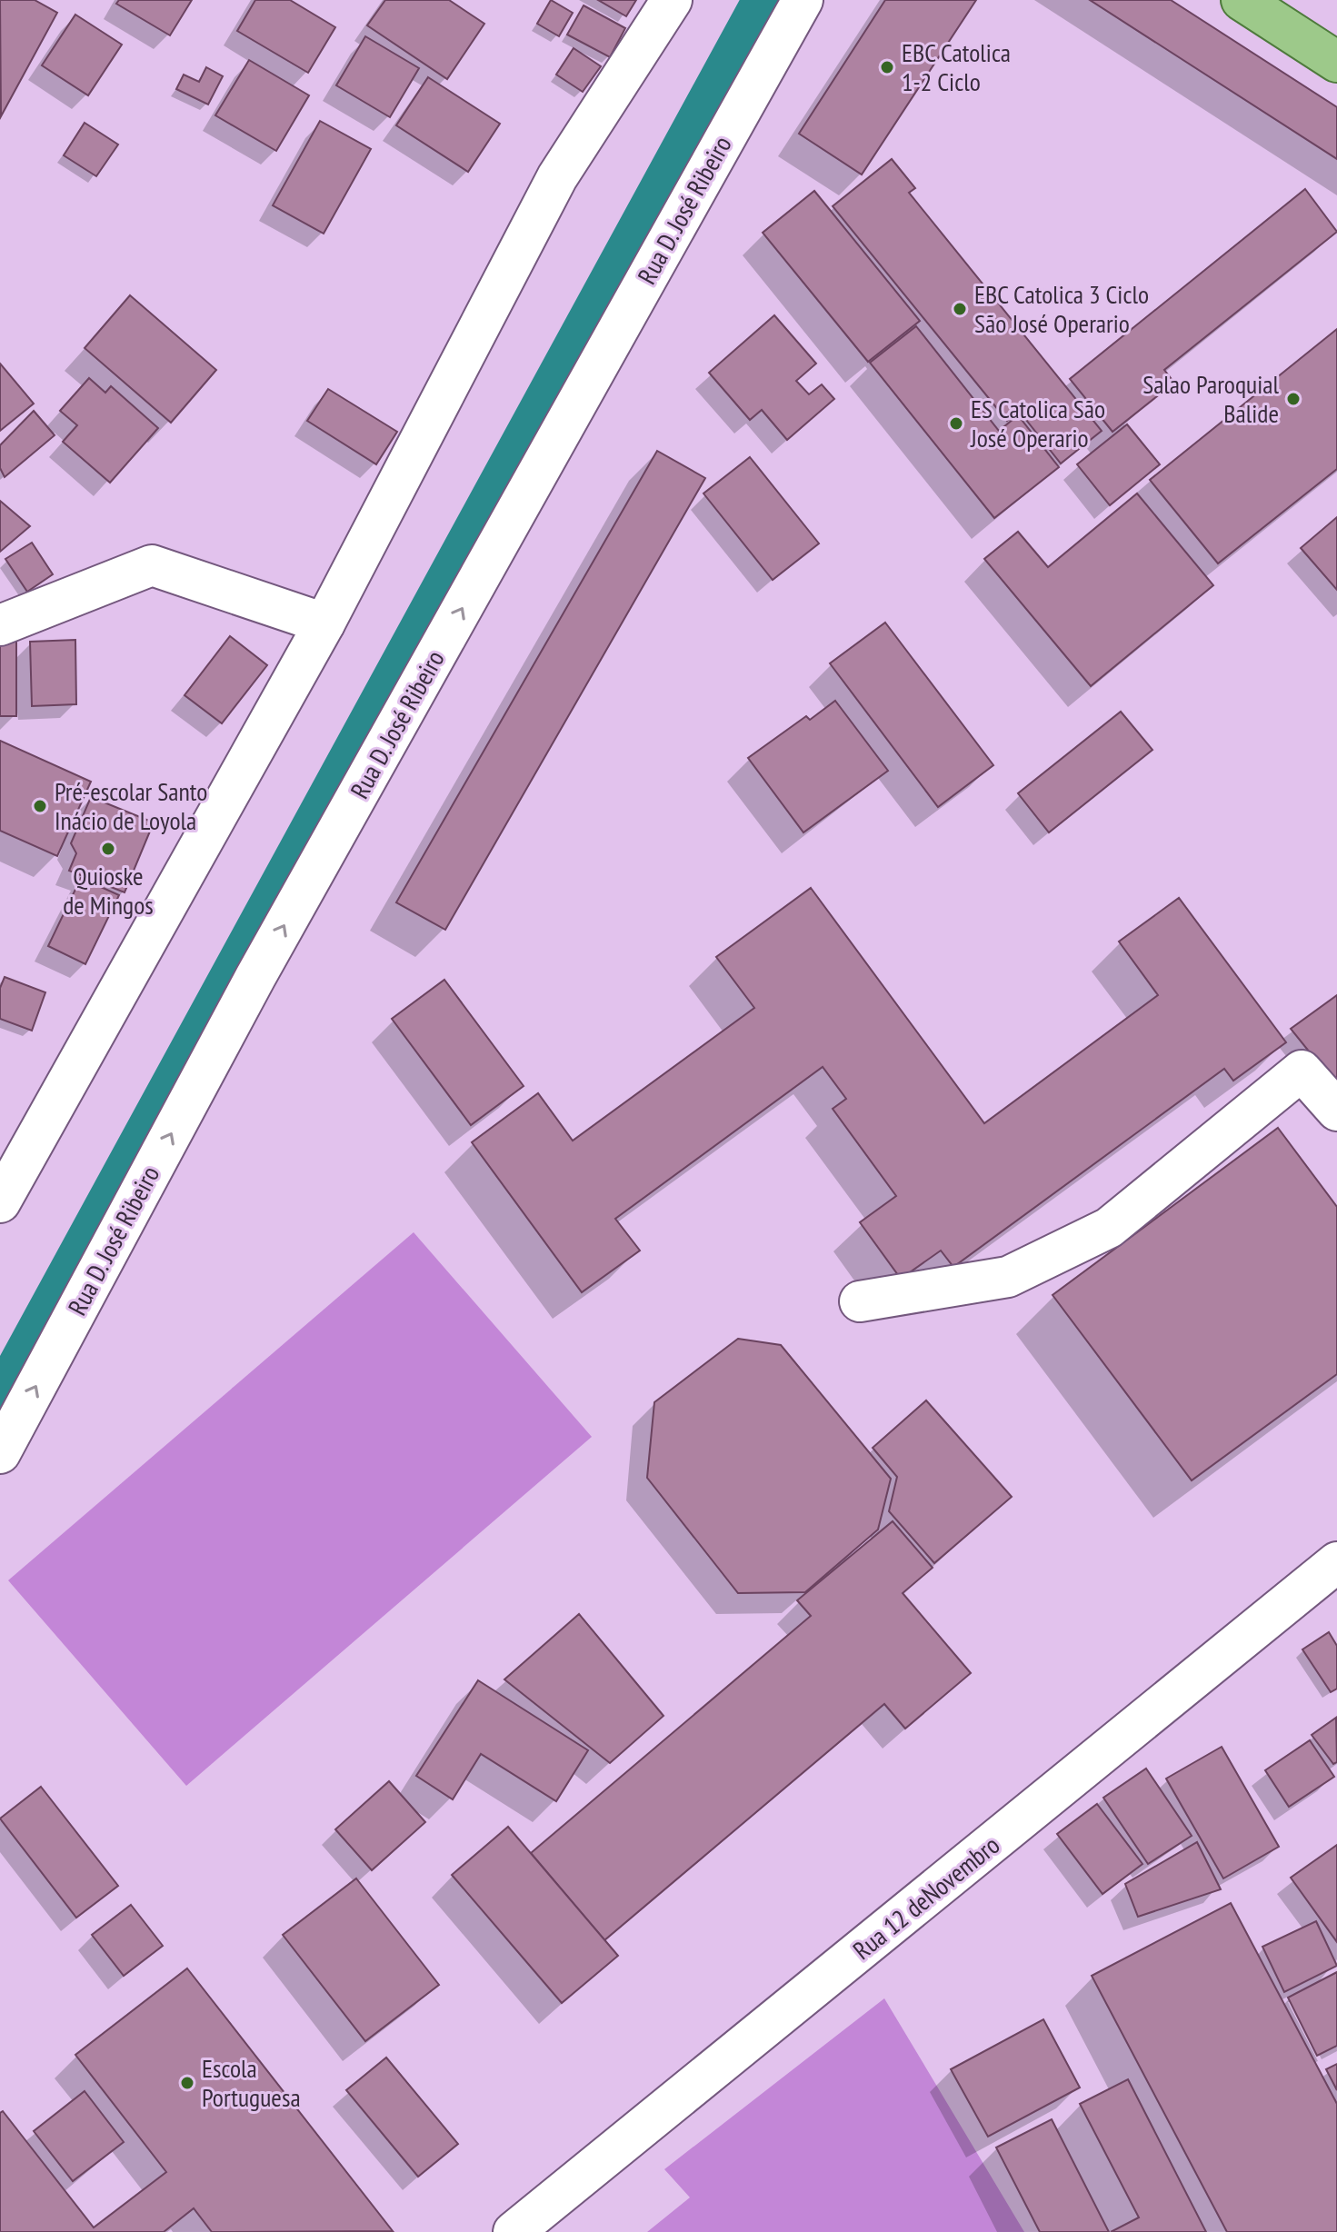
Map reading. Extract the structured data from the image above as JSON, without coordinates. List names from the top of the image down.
{
  "streets": {
    "street": ["Rua D. José Ribeiro", "Rua 12 deNovembro"]
  },
  "places": [
    "EBC Catolica 1-2 Ciclo",
    "EBC Catolica 3 Ciclo São José Operario",
    "Salao Paroquial Balide",
    "ES Catolica São José Operario",
    "Pré-escolar Santo Inácio de Loyola",
    "Quioske de Mingos",
    "Escola Portuguesa"
  ]
}
